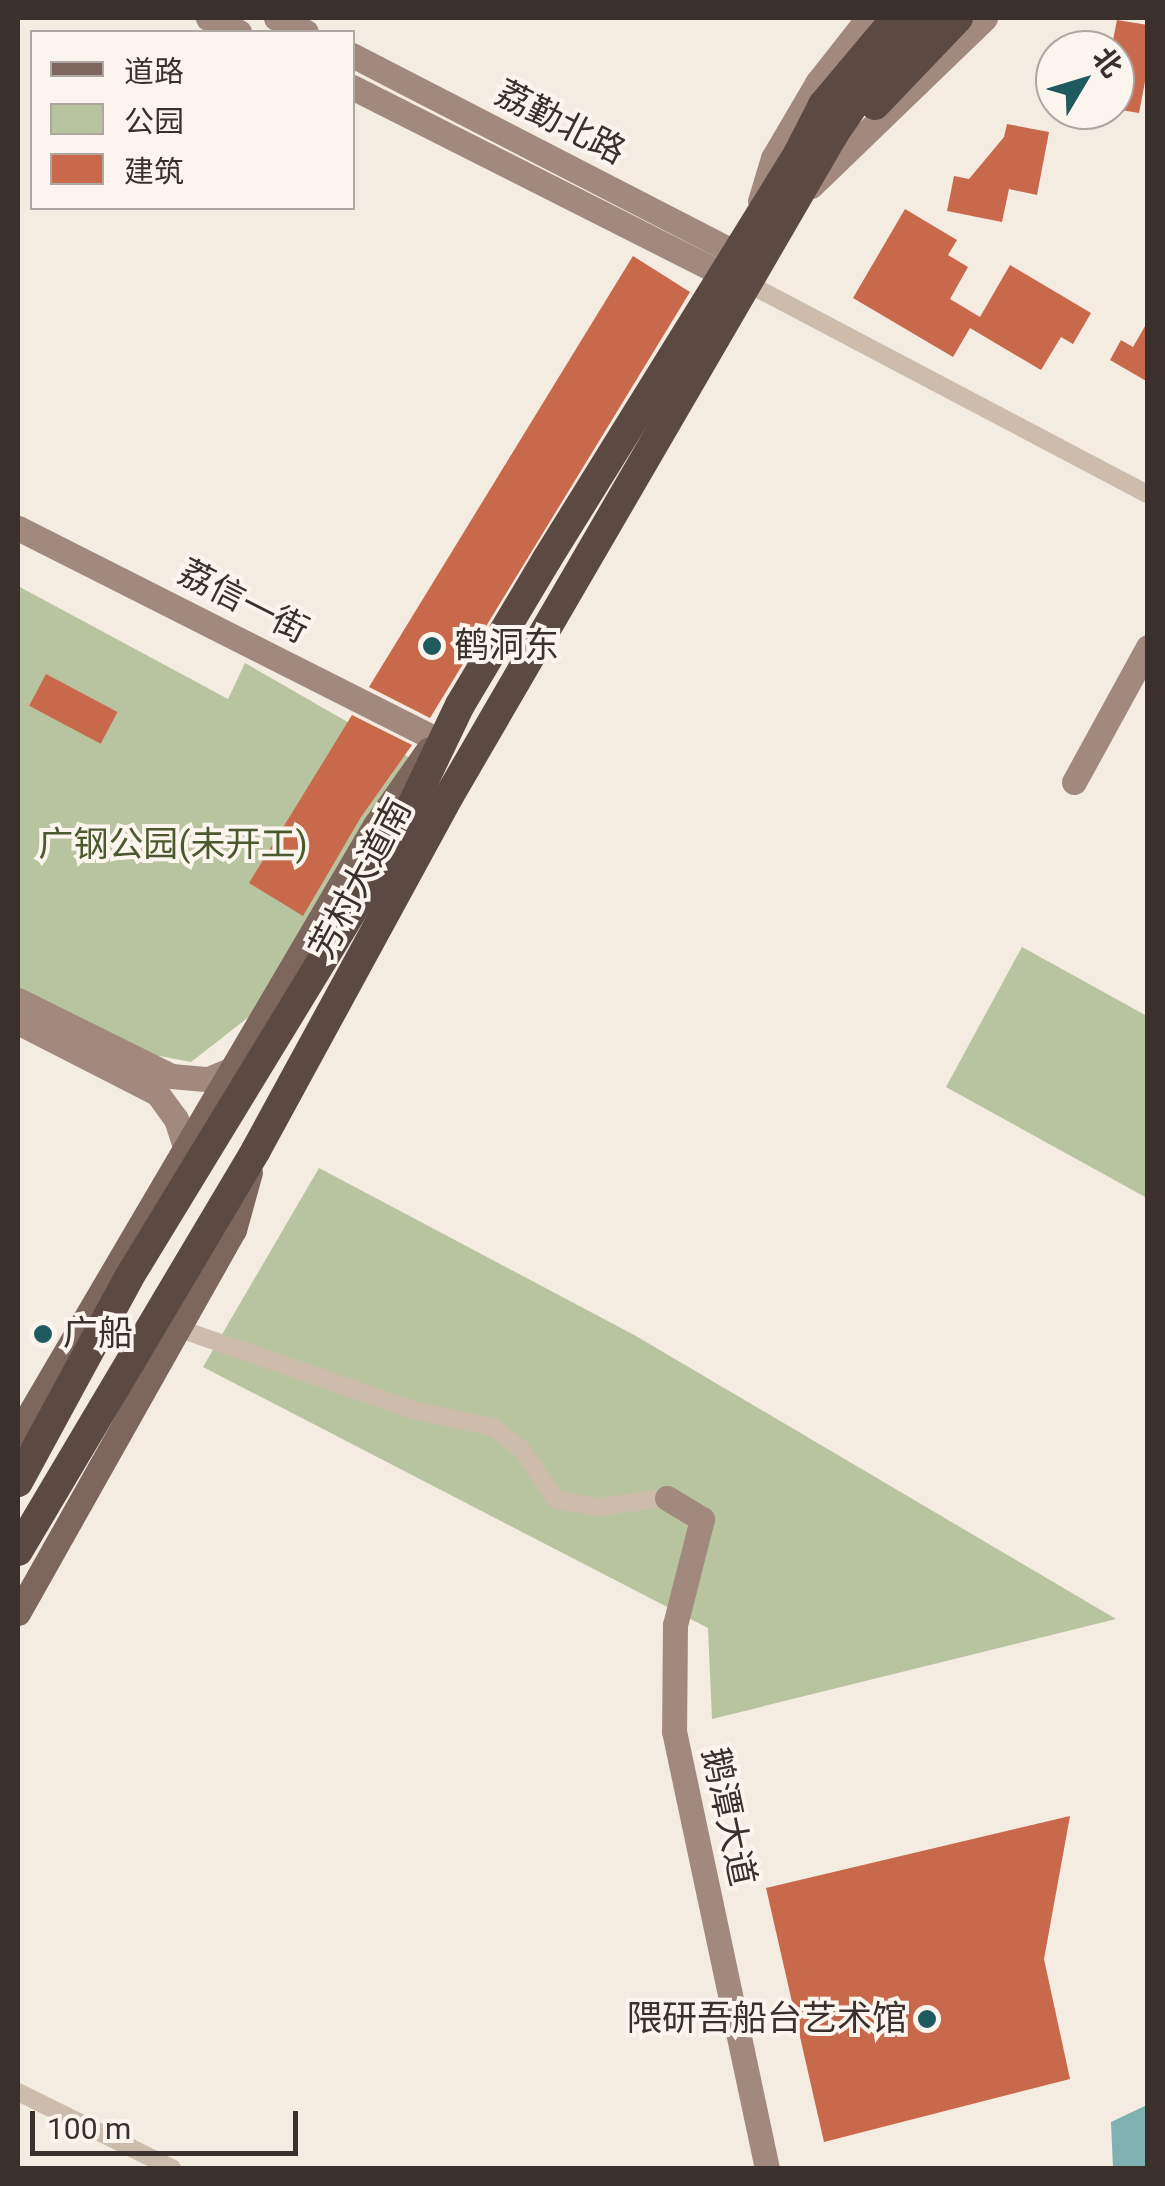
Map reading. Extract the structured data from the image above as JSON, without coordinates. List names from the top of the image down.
{
  "streets": {
    "highway": ["芳村大道南"],
    "street": ["荔勤北路", "荔信一街", "鹅潭大道"]
  },
  "crossings": [
    ["荔勤北路", "芳村大道南"],
    ["荔信一街", "芳村大道南"]
  ],
  "parks": ["广钢公园(未开工)"],
  "places": ["鹤洞东", "广船", "隈研吾船台艺术馆"],
  "legend": ["道路", "公园", "建筑"],
  "scale_bar": "100 m",
  "north": "top right"
}
